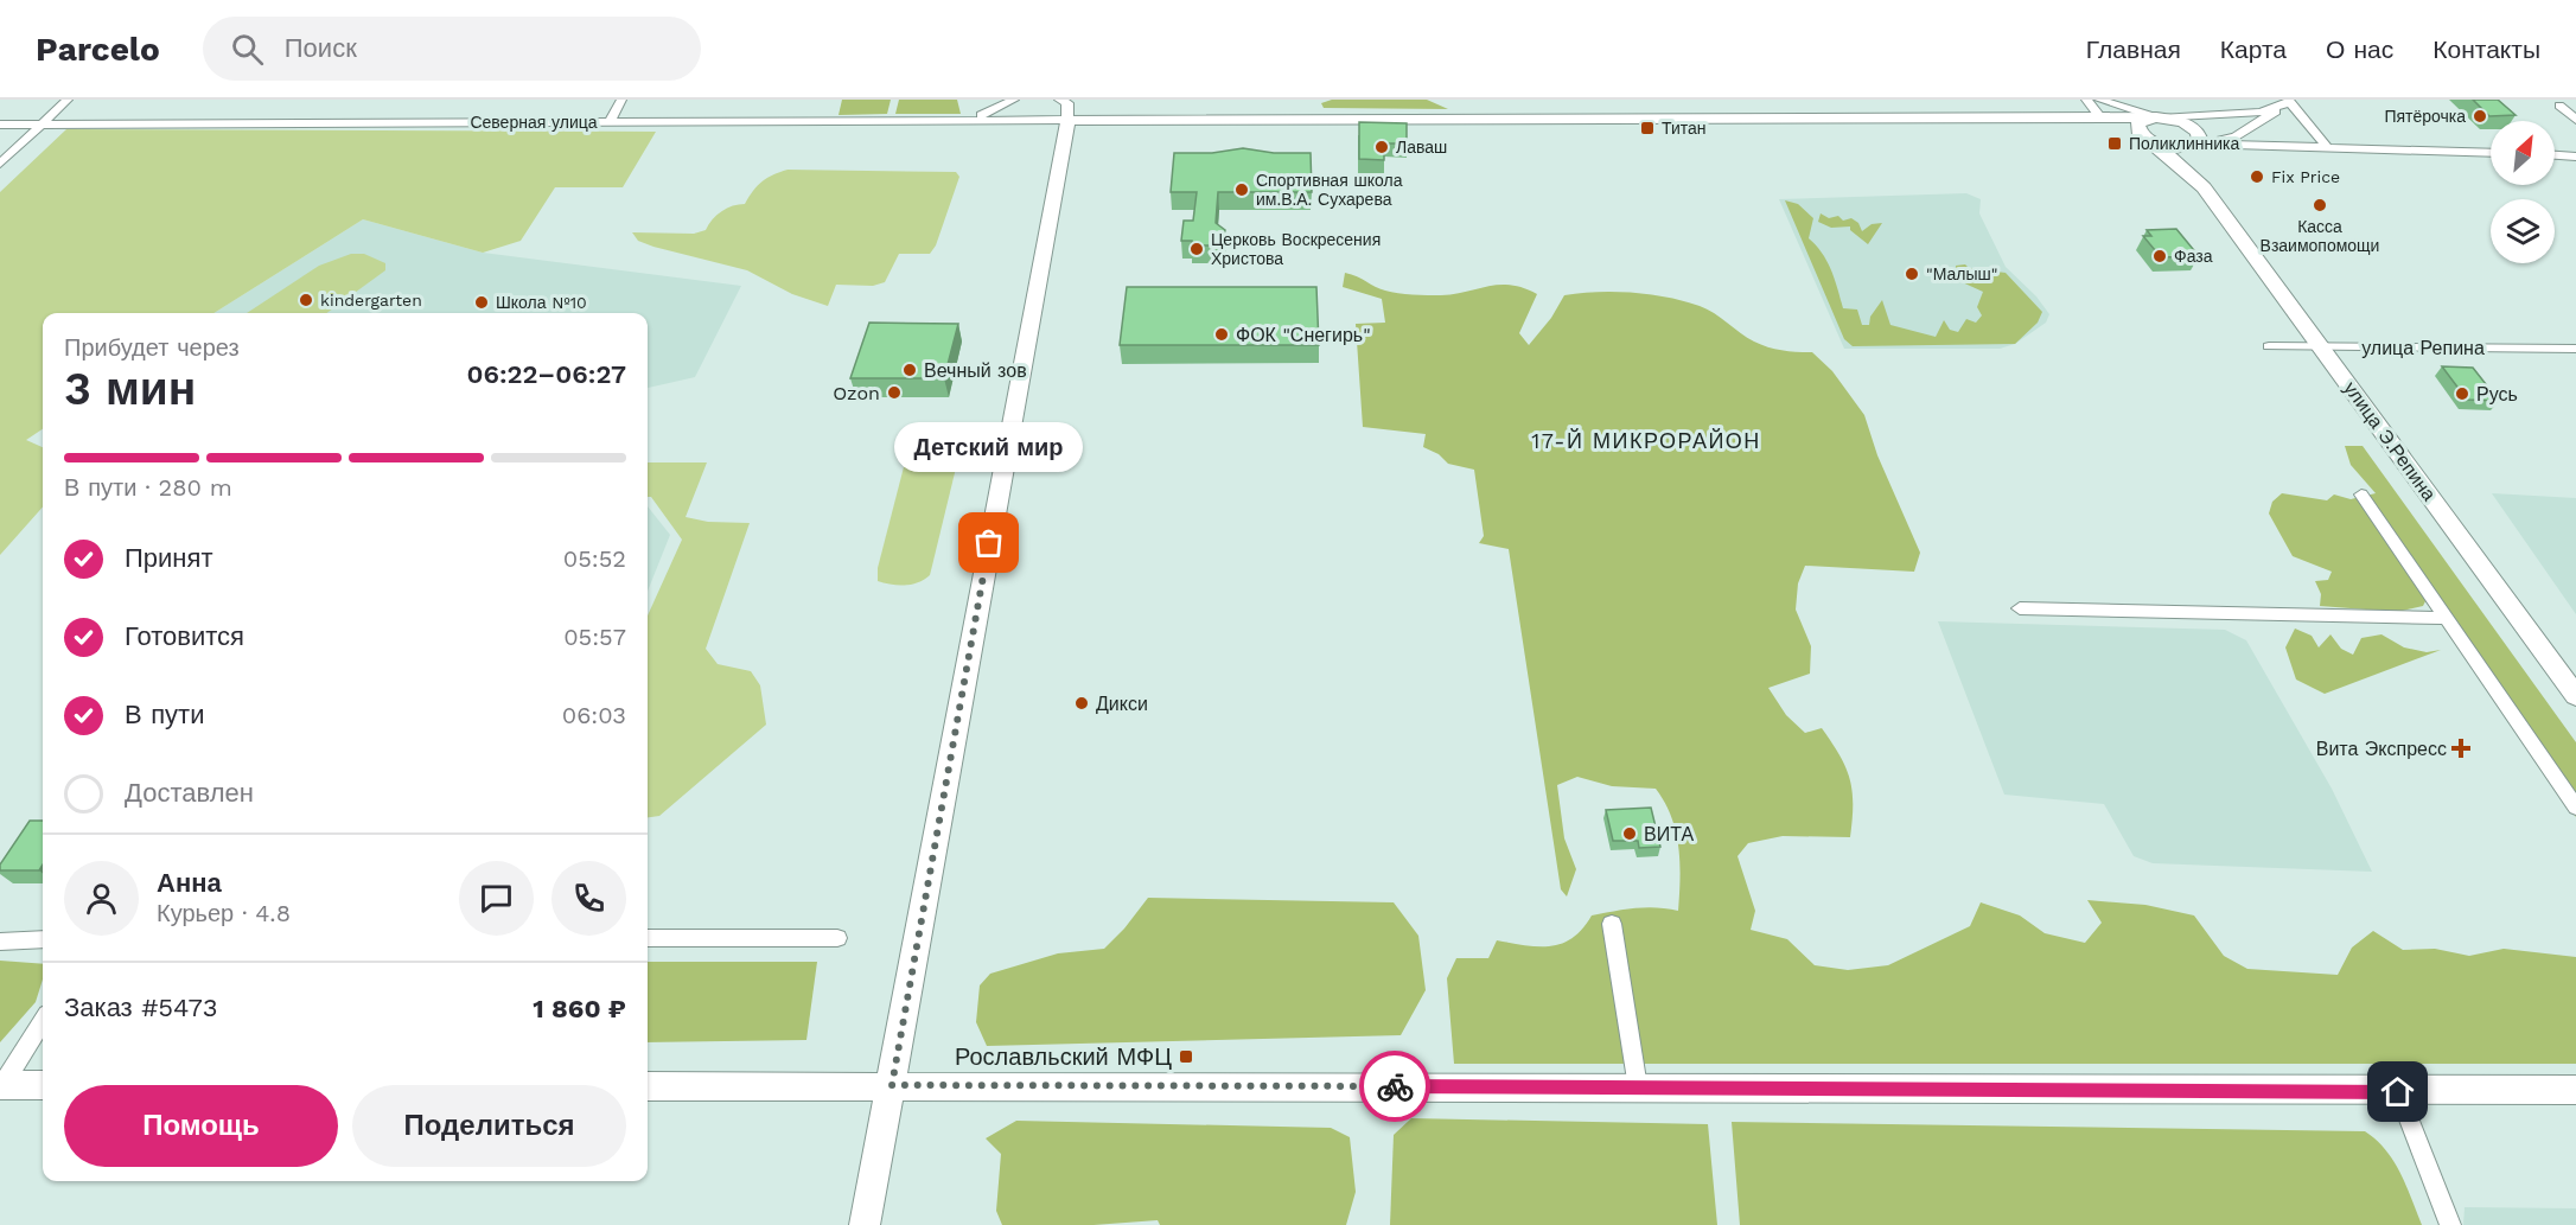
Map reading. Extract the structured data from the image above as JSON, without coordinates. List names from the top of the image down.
{
  "streets": {
    "street": ["Северная улица", "улица Репина", "улица Э.Репина"]
  },
  "crossings": [
    ["улица Репина", "улица Э.Репина"]
  ],
  "districts": ["17-Й МИКРОРАЙОН"],
  "places": {
    "other": [
      "Пятёрочка",
      "Лаваш",
      "Fix Price",
      "Спортивная школа им.В.А. Сухарева",
      "Касса Взаимопомощи",
      "Церковь Воскресения Христова",
      "Фаза",
      "\"Малыш\"",
      "kindergarten",
      "Школа №10",
      "ФОК \"Снегирь\"",
      "Вечный зов",
      "Ozon",
      "Русь",
      "Детский мир",
      "Дикси",
      "ВИТА"
    ],
    "transit": ["Титан", "Поликлинника", "Рославльский МФЦ"],
    "health": ["Вита Экспресс"]
  },
  "north": "top right",
  "page": {
    "header": "Parcelo",
    "search": "Поиск",
    "nav": [
      "Главная",
      "Карта",
      "О нас",
      "Контакты"
    ],
    "heading": ["3 мин", "Прибудет через", "06:22–06:27"],
    "panel": [
      "Анна",
      "Курьер · 4.8",
      "Заказ #5473",
      "1 860 ₽"
    ],
    "bubble": "Детский мир",
    "bar": "В пути · 280 m",
    "list": [
      ["Принят", "05:52"],
      ["Готовится", "05:57"],
      ["В пути", "06:03"],
      "Доставлен"
    ],
    "buttons": ["Помощь", "Поделиться"]
  }
}
